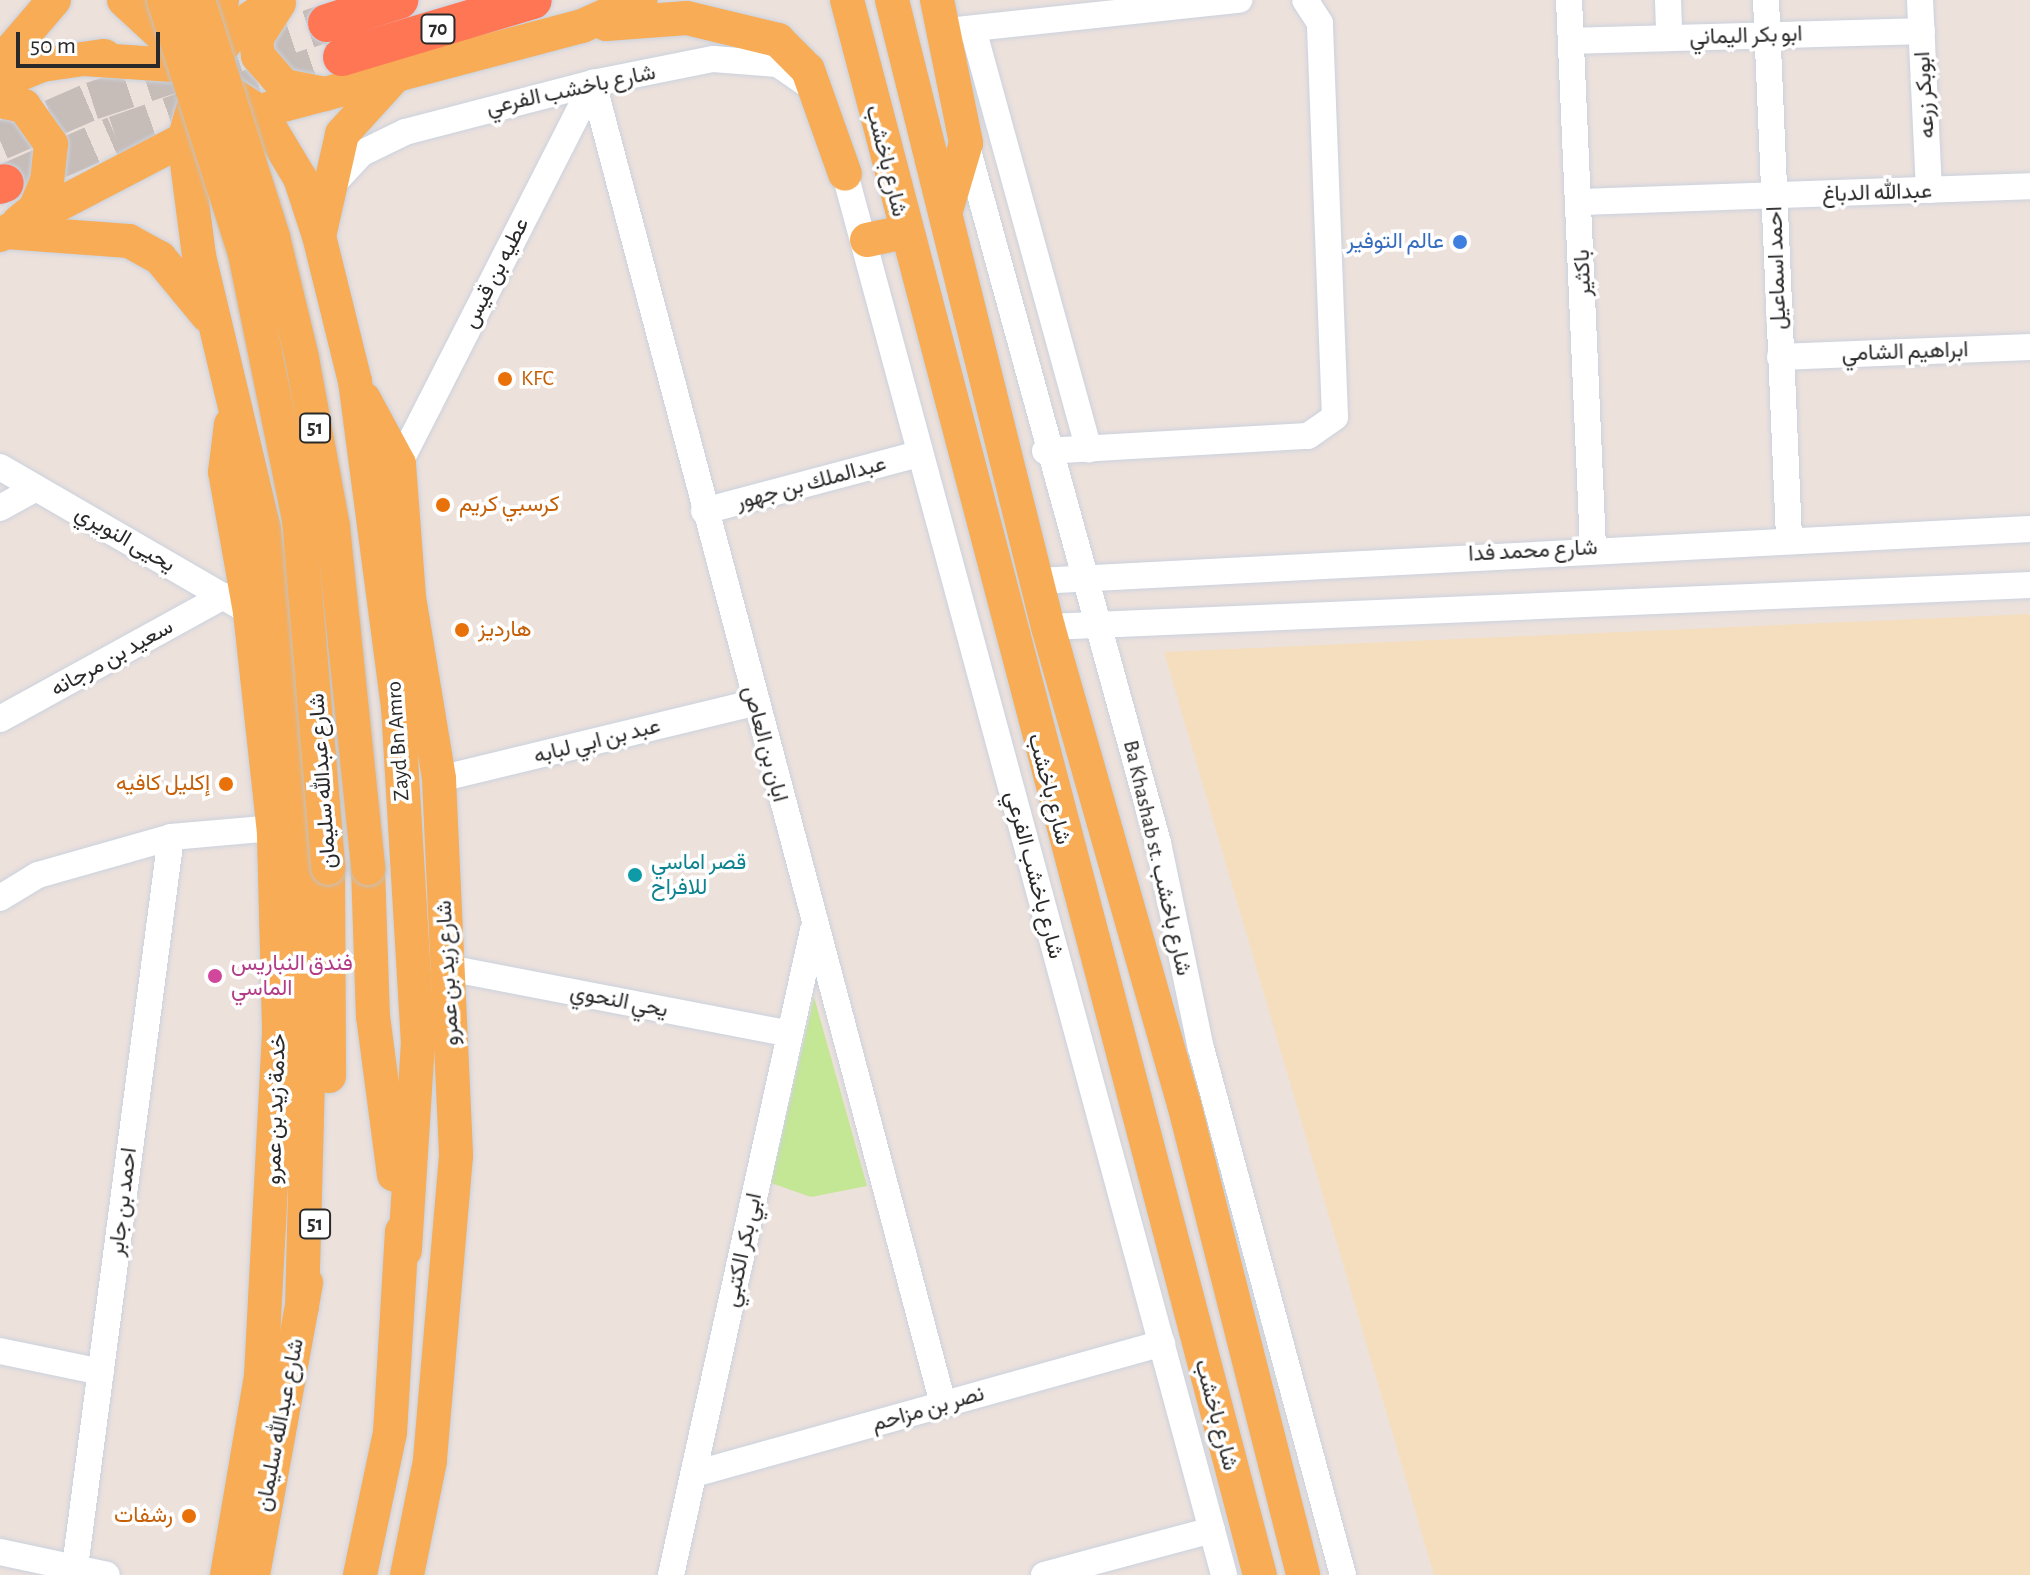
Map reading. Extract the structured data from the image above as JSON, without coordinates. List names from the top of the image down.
{
  "streets": {
    "highway": ["70"],
    "main road": [
      "شارع باخشب",
      "51",
      "Zayd Bn Amro",
      "شارع عبدالله سليمان",
      "شارع زيد بن عمرو",
      "خدمة زيد بن عمرو"
    ],
    "street": [
      "ابو بكر اليماني",
      "شارع باخشب الفرعي",
      "ابوبكر زرعه",
      "عبدالله الدباغ",
      "احمد اسماعيل",
      "عطيه بن قيس",
      "باكثير",
      "ابراهيم الشامي",
      "عبدالملك بن جهور",
      "يحيى النويري",
      "شارع محمد فدا",
      "سعيد بن مرجانه",
      "عبد بن ابي لبابه",
      "ابان بن العاص",
      "Ba Khashab st. شارع باخشب",
      "يحي النحوي",
      "احمد بن جابر",
      "ابي بكر الكتبي",
      "نصر بن مزاحم"
    ]
  },
  "crossings": [
    ["ابو بكر اليماني", "ابوبكر زرعه"],
    ["ابو بكر اليماني", "احمد اسماعيل"],
    ["ابو بكر اليماني", "باكثير"],
    ["شارع باخشب الفرعي", "عطيه بن قيس"],
    ["شارع باخشب الفرعي", "عبدالملك بن جهور"],
    ["شارع باخشب الفرعي", "ابان بن العاص"],
    ["شارع باخشب الفرعي", "نصر بن مزاحم"],
    ["ابوبكر زرعه", "عبدالله الدباغ"],
    ["شارع باخشب", "شارع محمد فدا"],
    ["عبدالله الدباغ", "احمد اسماعيل"],
    ["عبدالله الدباغ", "باكثير"],
    ["احمد اسماعيل", "ابراهيم الشامي"],
    ["احمد اسماعيل", "شارع محمد فدا"],
    ["عطيه بن قيس", "ابان بن العاص"],
    ["عطيه بن قيس", "شارع زيد بن عمرو"],
    ["باكثير", "شارع محمد فدا"],
    ["عبدالملك بن جهور", "ابان بن العاص"],
    ["يحيى النويري", "سعيد بن مرجانه"],
    ["يحيى النويري", "خدمة زيد بن عمرو"],
    ["شارع محمد فدا", "Ba Khashab st. شارع باخشب"],
    ["سعيد بن مرجانه", "خدمة زيد بن عمرو"],
    ["Zayd Bn Amro", "شارع عبدالله سليمان"],
    ["Zayd Bn Amro", "شارع زيد بن عمرو"],
    ["عبد بن ابي لبابه", "ابان بن العاص"],
    ["عبد بن ابي لبابه", "شارع زيد بن عمرو"],
    ["ابان بن العاص", "ابي بكر الكتبي"],
    ["ابان بن العاص", "نصر بن مزاحم"],
    ["شارع زيد بن عمرو", "يحي النحوي"],
    ["يحي النحوي", "ابي بكر الكتبي"],
    ["ابي بكر الكتبي", "نصر بن مزاحم"]
  ],
  "places": [
    "عالم التوفير",
    "KFC",
    "كرسبي كريم",
    "هارديز",
    "إكليل كافيه",
    "قصر اماسي للافراح",
    "فندق النباريس الماسي",
    "رشفات"
  ],
  "scale_bar": "50 m"
}
